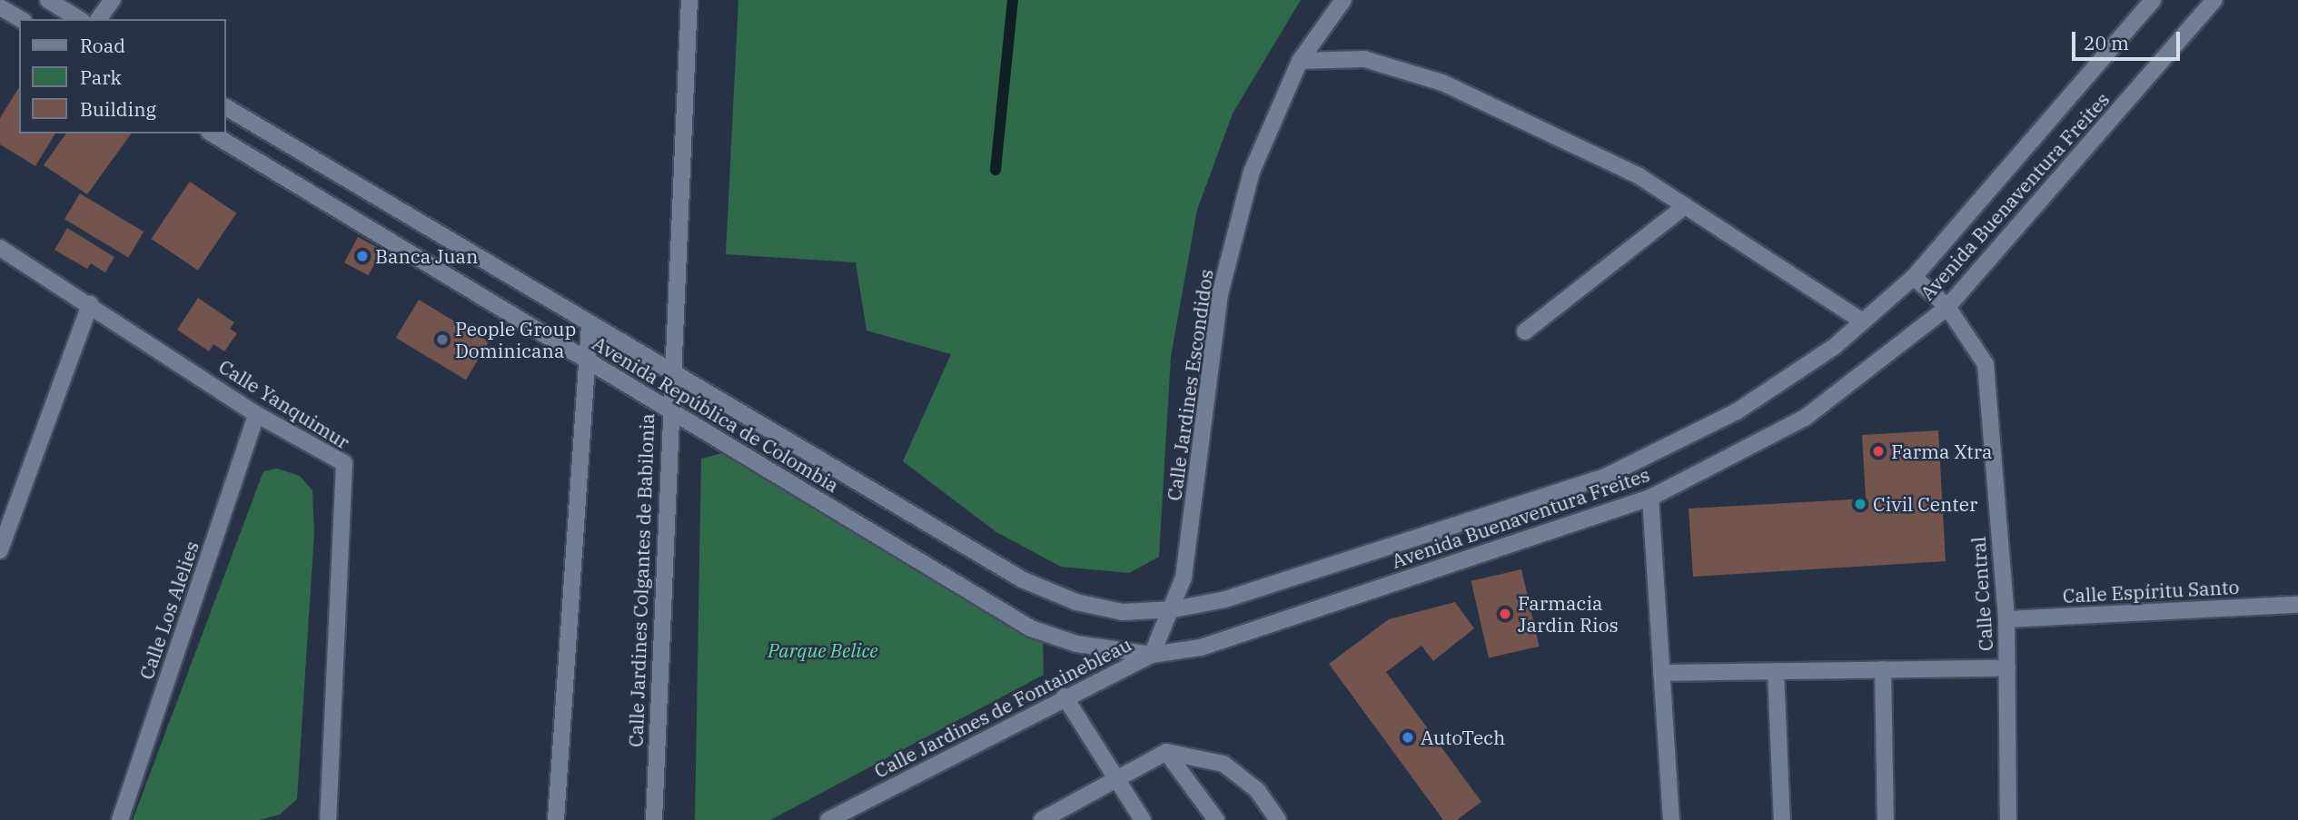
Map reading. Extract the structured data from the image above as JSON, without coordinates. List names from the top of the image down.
{
  "streets": {
    "street": [
      "Avenida Buenaventura Freites",
      "Calle Jardines Escondidos",
      "Calle Yanquimur",
      "Avenida República de Colombia",
      "Calle Jardines Colgantes de Babilonia",
      "Calle Espíritu Santo",
      "Calle Central",
      "Calle Los Alelies",
      "Calle Jardines de Fontainebleau"
    ]
  },
  "crossings": [
    ["Avenida Buenaventura Freites", "Calle Jardines Escondidos"],
    ["Avenida Buenaventura Freites", "Avenida República de Colombia"],
    ["Avenida Buenaventura Freites", "Calle Central"],
    ["Avenida Buenaventura Freites", "Calle Jardines de Fontainebleau"],
    ["Calle Jardines Escondidos", "Avenida República de Colombia"],
    ["Calle Jardines Escondidos", "Calle Jardines de Fontainebleau"],
    ["Calle Yanquimur", "Calle Los Alelies"],
    ["Avenida República de Colombia", "Calle Jardines Colgantes de Babilonia"],
    ["Avenida República de Colombia", "Calle Jardines de Fontainebleau"],
    ["Calle Espíritu Santo", "Calle Central"]
  ],
  "parks": ["Parque Belice"],
  "places": [
    "Banca Juan",
    "People Group Dominicana",
    "Farma Xtra",
    "Civil Center",
    "Farmacia Jardin Rios",
    "AutoTech"
  ],
  "legend": ["Road", "Park", "Building"],
  "scale_bar": "20 m"
}
